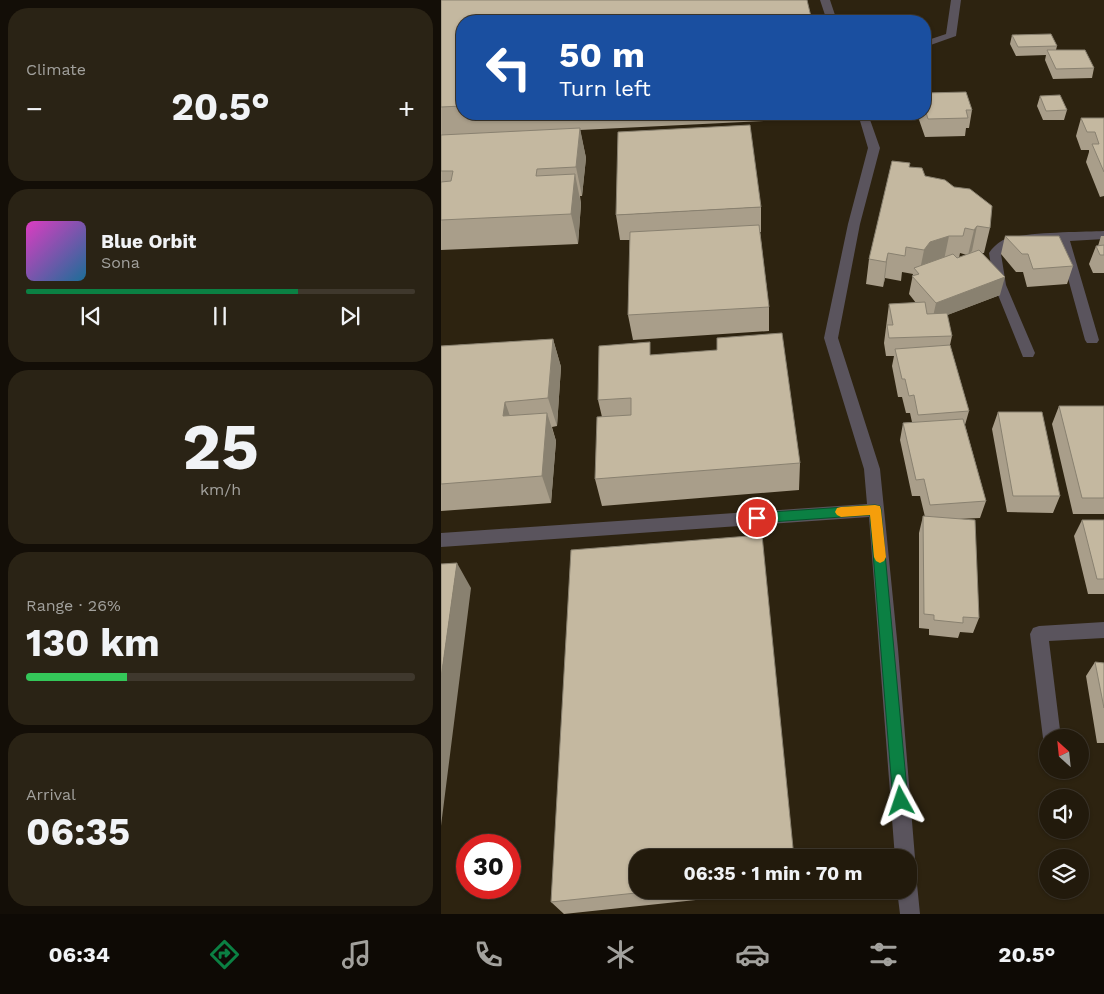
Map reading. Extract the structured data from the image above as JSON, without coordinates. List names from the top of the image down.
{
  "north": "top left",
  "page": {
    "tile": [
      "Climate",
      ["25", "km/h"],
      ["Range · 26%", "130 km"],
      ["Arrival", "06:35"]
    ],
    "turn": ["50 m", "Turn left"],
    "heat": ["−", "20.5°", "+"],
    "song": ["Blue Orbit", "Sona"],
    "limit": "30",
    "trip": "06:35 · 1 min · 70 m",
    "tabs": ["06:34", "20.5°"]
  }
}
